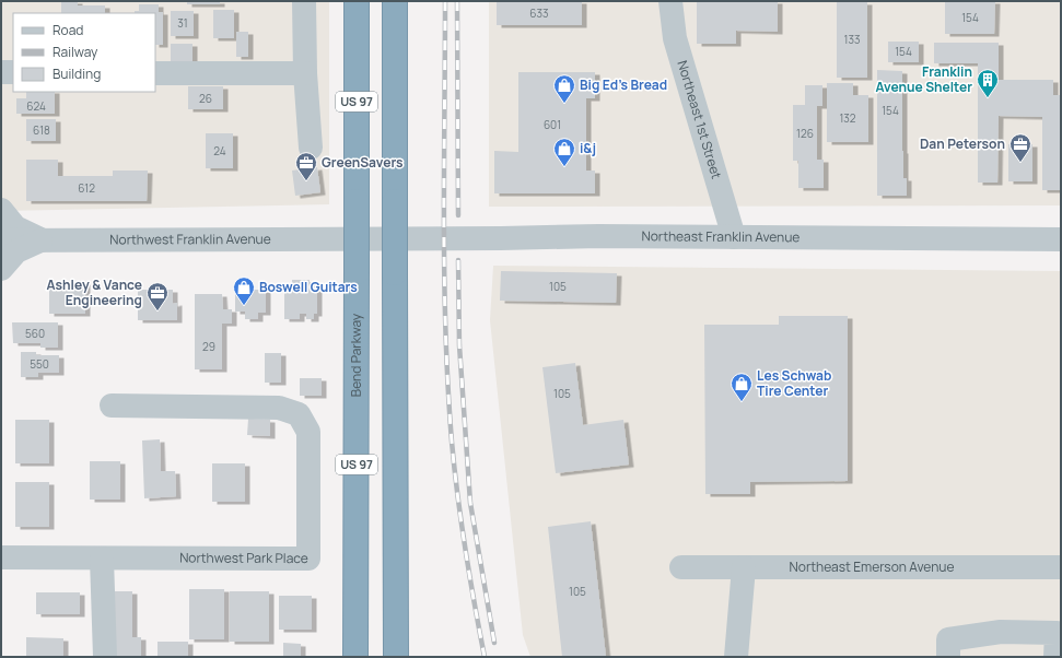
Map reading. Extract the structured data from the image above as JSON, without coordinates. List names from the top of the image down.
{
  "streets": {
    "highway": ["US 97", "Bend Parkway"],
    "street": [
      "Northeast 1st Street",
      "Northeast Franklin Avenue",
      "Northwest Franklin Avenue",
      "Northwest Park Place",
      "Northeast Emerson Avenue"
    ]
  },
  "crossings": [
    ["Northeast 1st Street", "Northeast Franklin Avenue"],
    ["Northeast Franklin Avenue", "Northwest Franklin Avenue"]
  ],
  "places": {
    "building": ["Franklin Avenue Shelter"],
    "shop": [
      "Big Ed's Bread",
      "i&j",
      "Boswell Guitars",
      "Les Schwab Tire Center"
    ],
    "office": ["Dan Peterson", "GreenSavers", "Ashley & Vance Engineering"]
  },
  "house_numbers": [
    "633",
    "154",
    "31",
    "133",
    "154",
    "26",
    "624",
    "154",
    "132",
    "601",
    "618",
    "126",
    "24",
    "612",
    "105",
    "560",
    "29",
    "550",
    "105",
    "105"
  ],
  "legend": ["Road", "Railway", "Building"]
}
